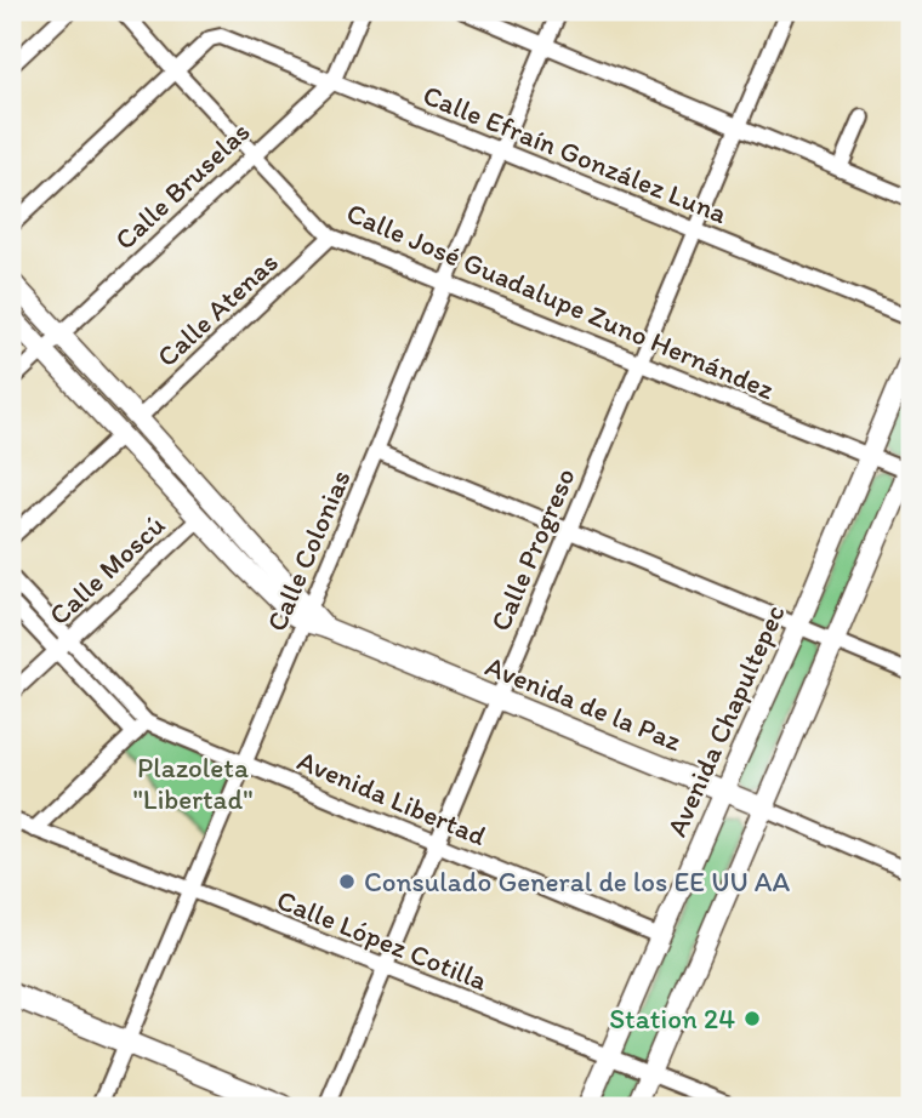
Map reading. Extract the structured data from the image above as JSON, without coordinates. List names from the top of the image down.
{
  "streets": {
    "street": [
      "Calle Efraín González Luna",
      "Calle Bruselas",
      "Calle José Guadalupe Zuno Hernández",
      "Calle Atenas",
      "Calle Progreso",
      "Calle Colonias",
      "Calle Moscú",
      "Avenida de la Paz",
      "Avenida Chapultepec",
      "Avenida Libertad",
      "Calle López Cotilla"
    ]
  },
  "crossings": [
    ["Calle Efraín González Luna", "Calle Bruselas"],
    ["Calle Efraín González Luna", "Calle José Guadalupe Zuno Hernández"],
    ["Calle Efraín González Luna", "Calle Progreso"],
    ["Calle Efraín González Luna", "Calle Colonias"],
    ["Calle Bruselas", "Calle José Guadalupe Zuno Hernández"],
    ["Calle Bruselas", "Avenida de la Paz"],
    ["Calle José Guadalupe Zuno Hernández", "Calle Atenas"],
    ["Calle José Guadalupe Zuno Hernández", "Calle Progreso"],
    ["Calle José Guadalupe Zuno Hernández", "Calle Colonias"],
    ["Calle José Guadalupe Zuno Hernández", "Avenida Chapultepec"],
    ["Calle Progreso", "Avenida de la Paz"],
    ["Calle Progreso", "Avenida Libertad"],
    ["Calle Progreso", "Calle López Cotilla"],
    ["Calle Colonias", "Avenida de la Paz"],
    ["Calle Colonias", "Avenida Libertad"],
    ["Calle Colonias", "Calle López Cotilla"],
    ["Calle Moscú", "Avenida de la Paz"],
    ["Calle Moscú", "Avenida Libertad"],
    ["Avenida de la Paz", "Avenida Chapultepec"],
    ["Avenida Chapultepec", "Avenida Libertad"],
    ["Avenida Chapultepec", "Calle López Cotilla"]
  ],
  "parks": ["Plazoleta \"Libertad\""],
  "places": ["Consulado General de los EE UU AA", "Station 24"]
}
